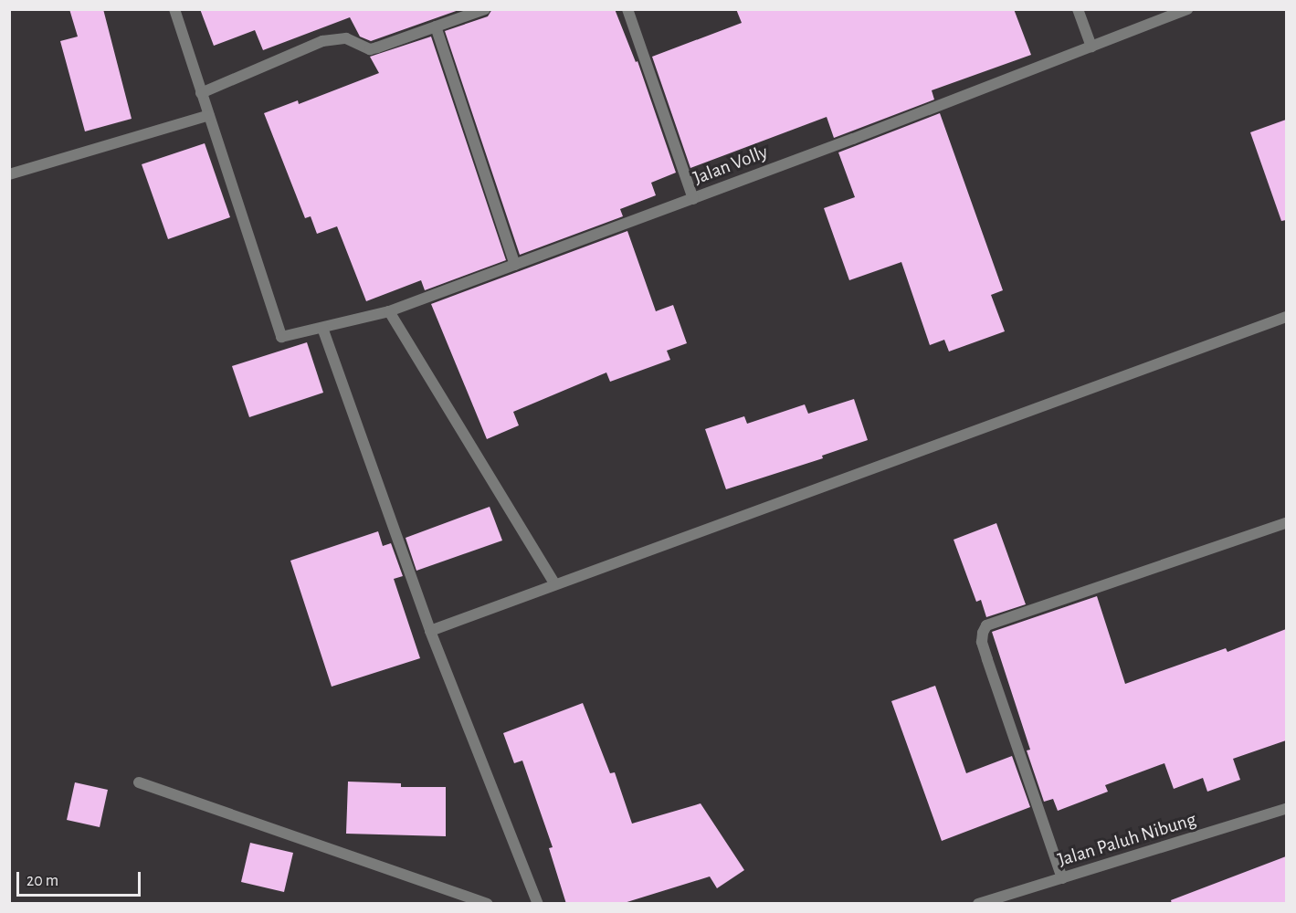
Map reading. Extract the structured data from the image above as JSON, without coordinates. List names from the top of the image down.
{
  "streets": {
    "street": ["Jalan Volly", "Jalan Paluh Nibung"]
  },
  "scale_bar": "20 m"
}
